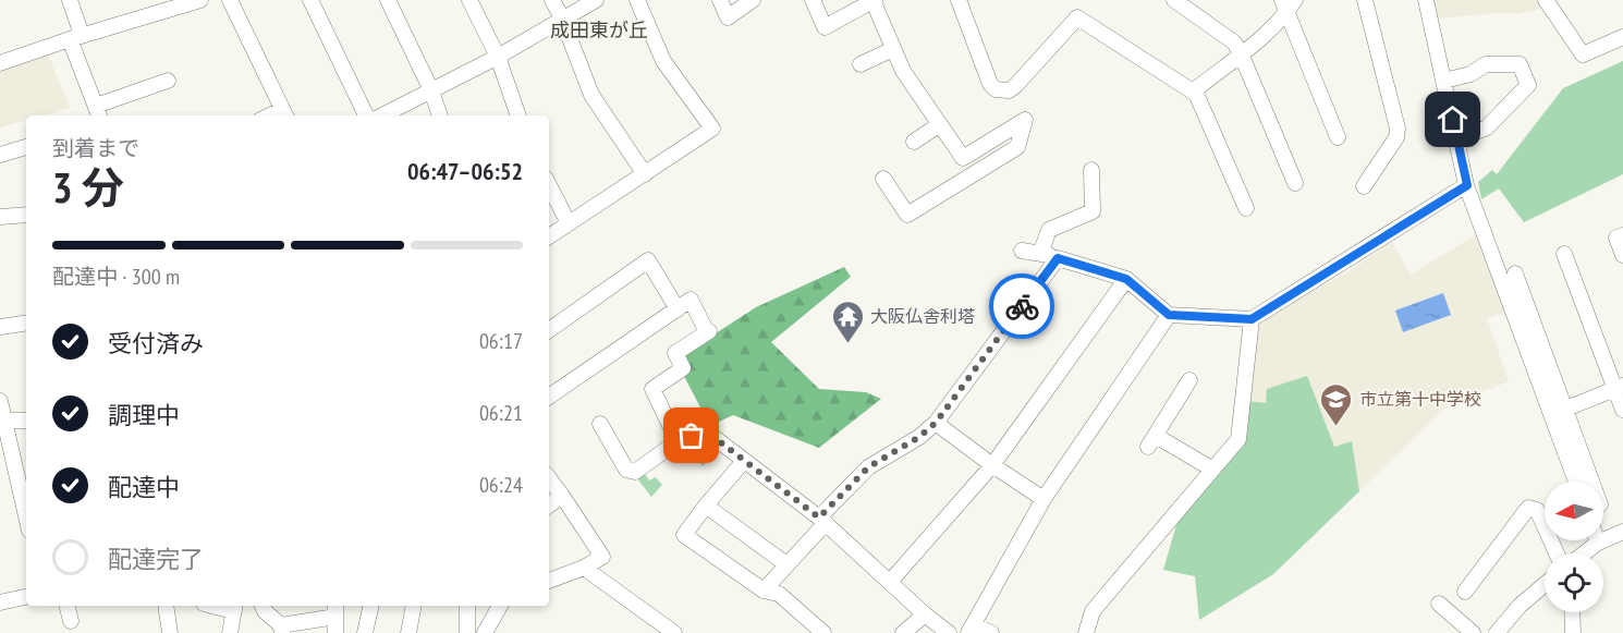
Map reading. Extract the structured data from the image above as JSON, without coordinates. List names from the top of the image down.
{
  "districts": ["成田東が丘"],
  "places": {
    "temple": ["大阪仏舎利塔"],
    "school or university": ["市立第十中学校"]
  },
  "north": "left",
  "page": {
    "heading": ["3 分", "到着まで", "06:47–06:52"],
    "bar": "配達中 · 300 m",
    "list": [
      ["受付済み", "06:17"],
      ["調理中", "06:21"],
      ["配達中", "06:24"],
      "配達完了"
    ]
  }
}
